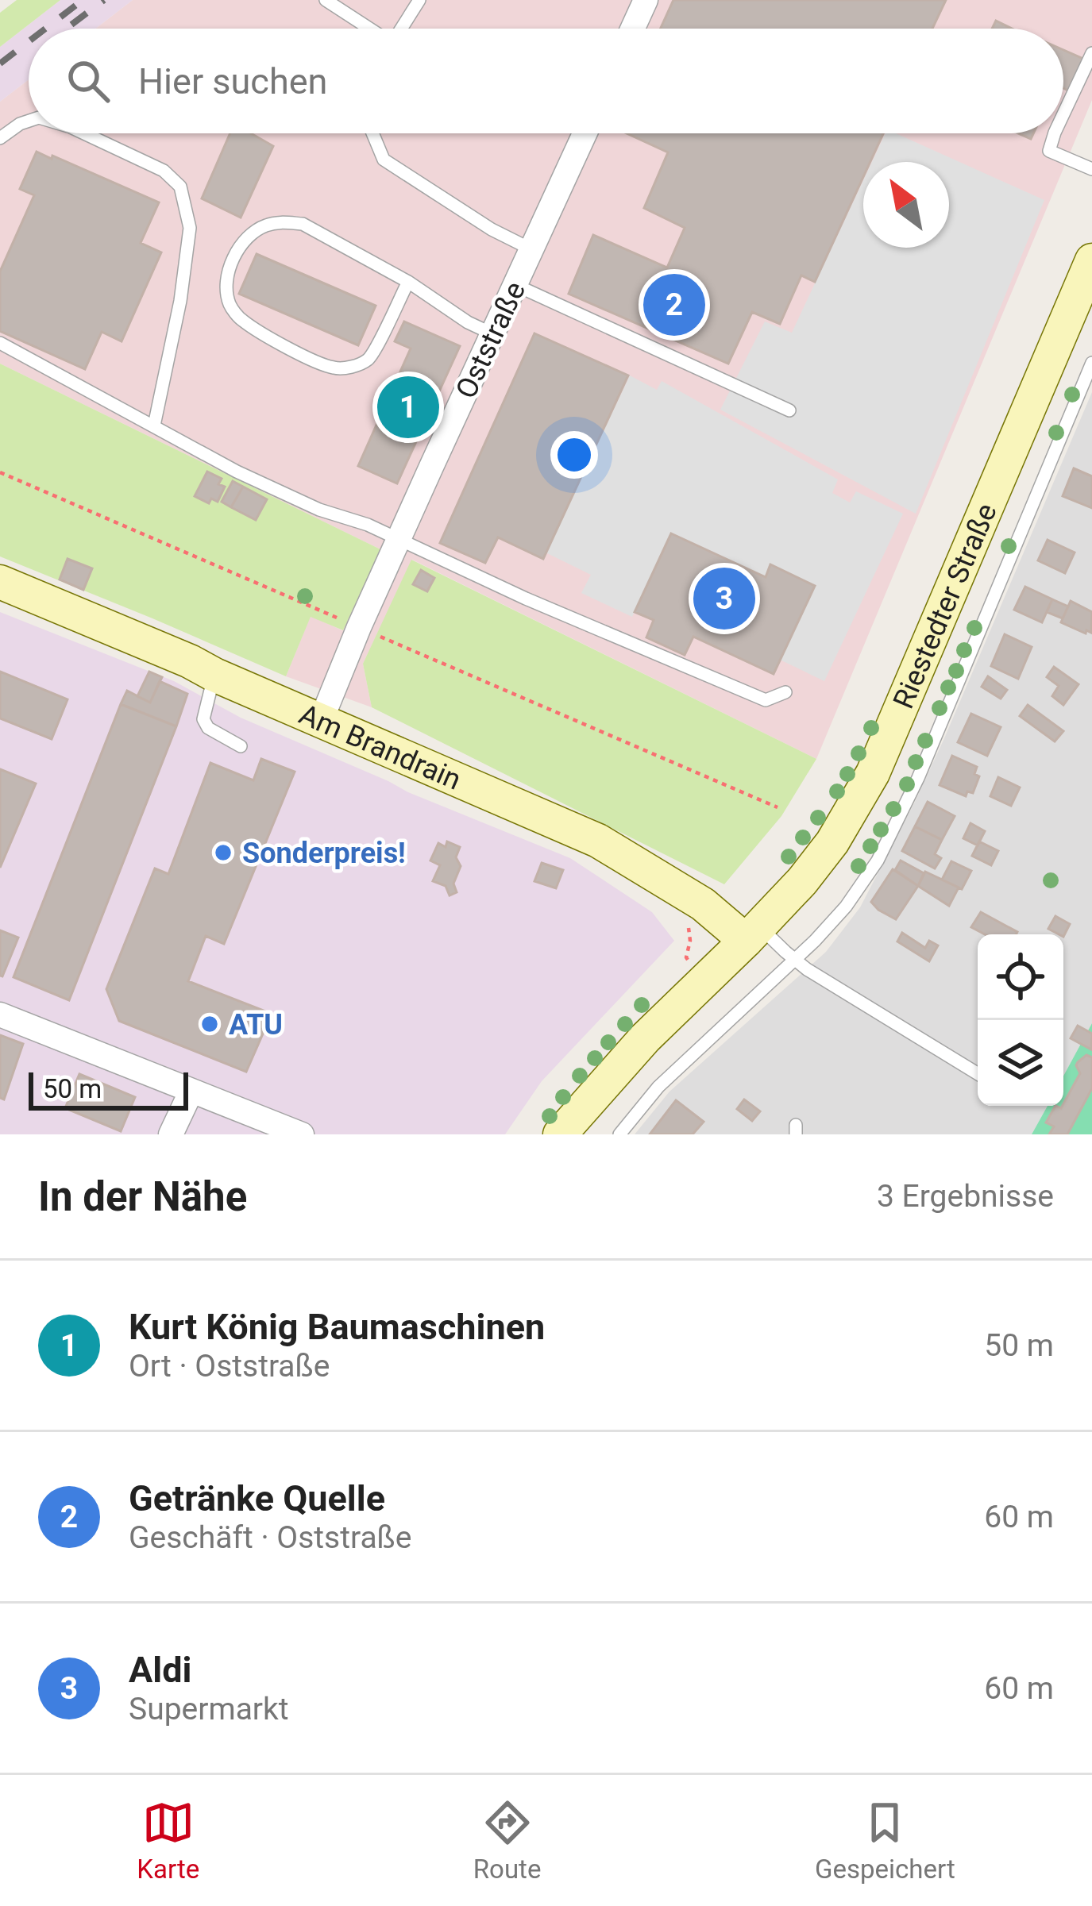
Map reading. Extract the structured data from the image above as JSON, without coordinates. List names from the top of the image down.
{
  "streets": {
    "main road": ["Riestedter Straße", "Am Brandrain"],
    "street": ["Oststraße"]
  },
  "crossings": [
    ["Oststraße", "Am Brandrain"],
    ["Riestedter Straße", "Am Brandrain"]
  ],
  "places": ["Sonderpreis!", "ATU"],
  "scale_bar": "50 m",
  "north": "top left",
  "page": {
    "search": "Hier suchen",
    "pins": ["2", "1", "3"],
    "scale": "50 m",
    "heading": ["In der Nähe", "3 Ergebnisse"],
    "list": [
      {
        "mark": "1",
        "name": "Kurt König Baumaschinen",
        "note": "Ort · Oststraße",
        "value": "50 m"
      },
      {
        "mark": "2",
        "name": "Getränke Quelle",
        "note": "Geschäft · Oststraße",
        "value": "60 m"
      },
      {
        "mark": "3",
        "name": "Aldi",
        "note": "Supermarkt",
        "value": "60 m"
      }
    ],
    "nav": ["Karte", "Route", "Gespeichert"]
  }
}
